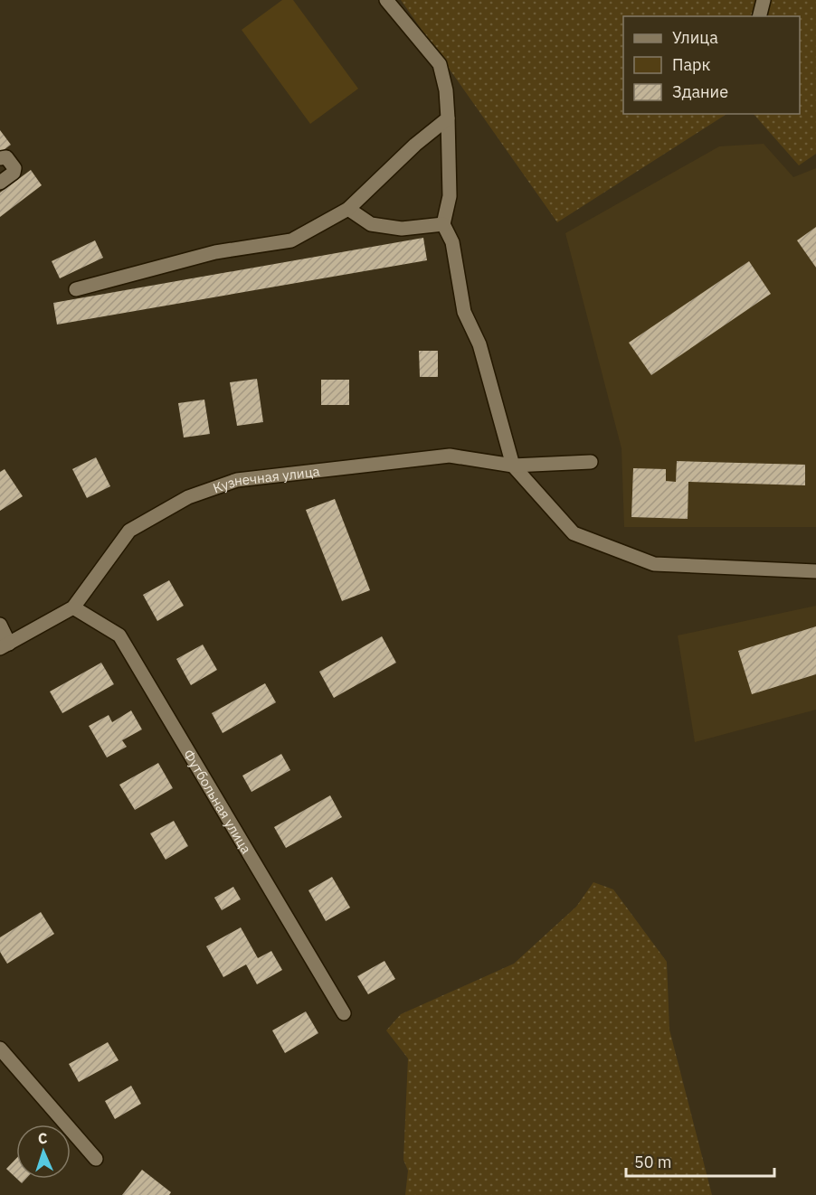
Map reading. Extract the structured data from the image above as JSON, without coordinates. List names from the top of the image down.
{
  "streets": {
    "street": ["Кузнечная улица", "Футбольная улица"]
  },
  "crossings": [
    ["Кузнечная улица", "Футбольная улица"]
  ],
  "legend": ["Улица", "Парк", "Здание"],
  "scale_bar": "50 m",
  "north": "top"
}
